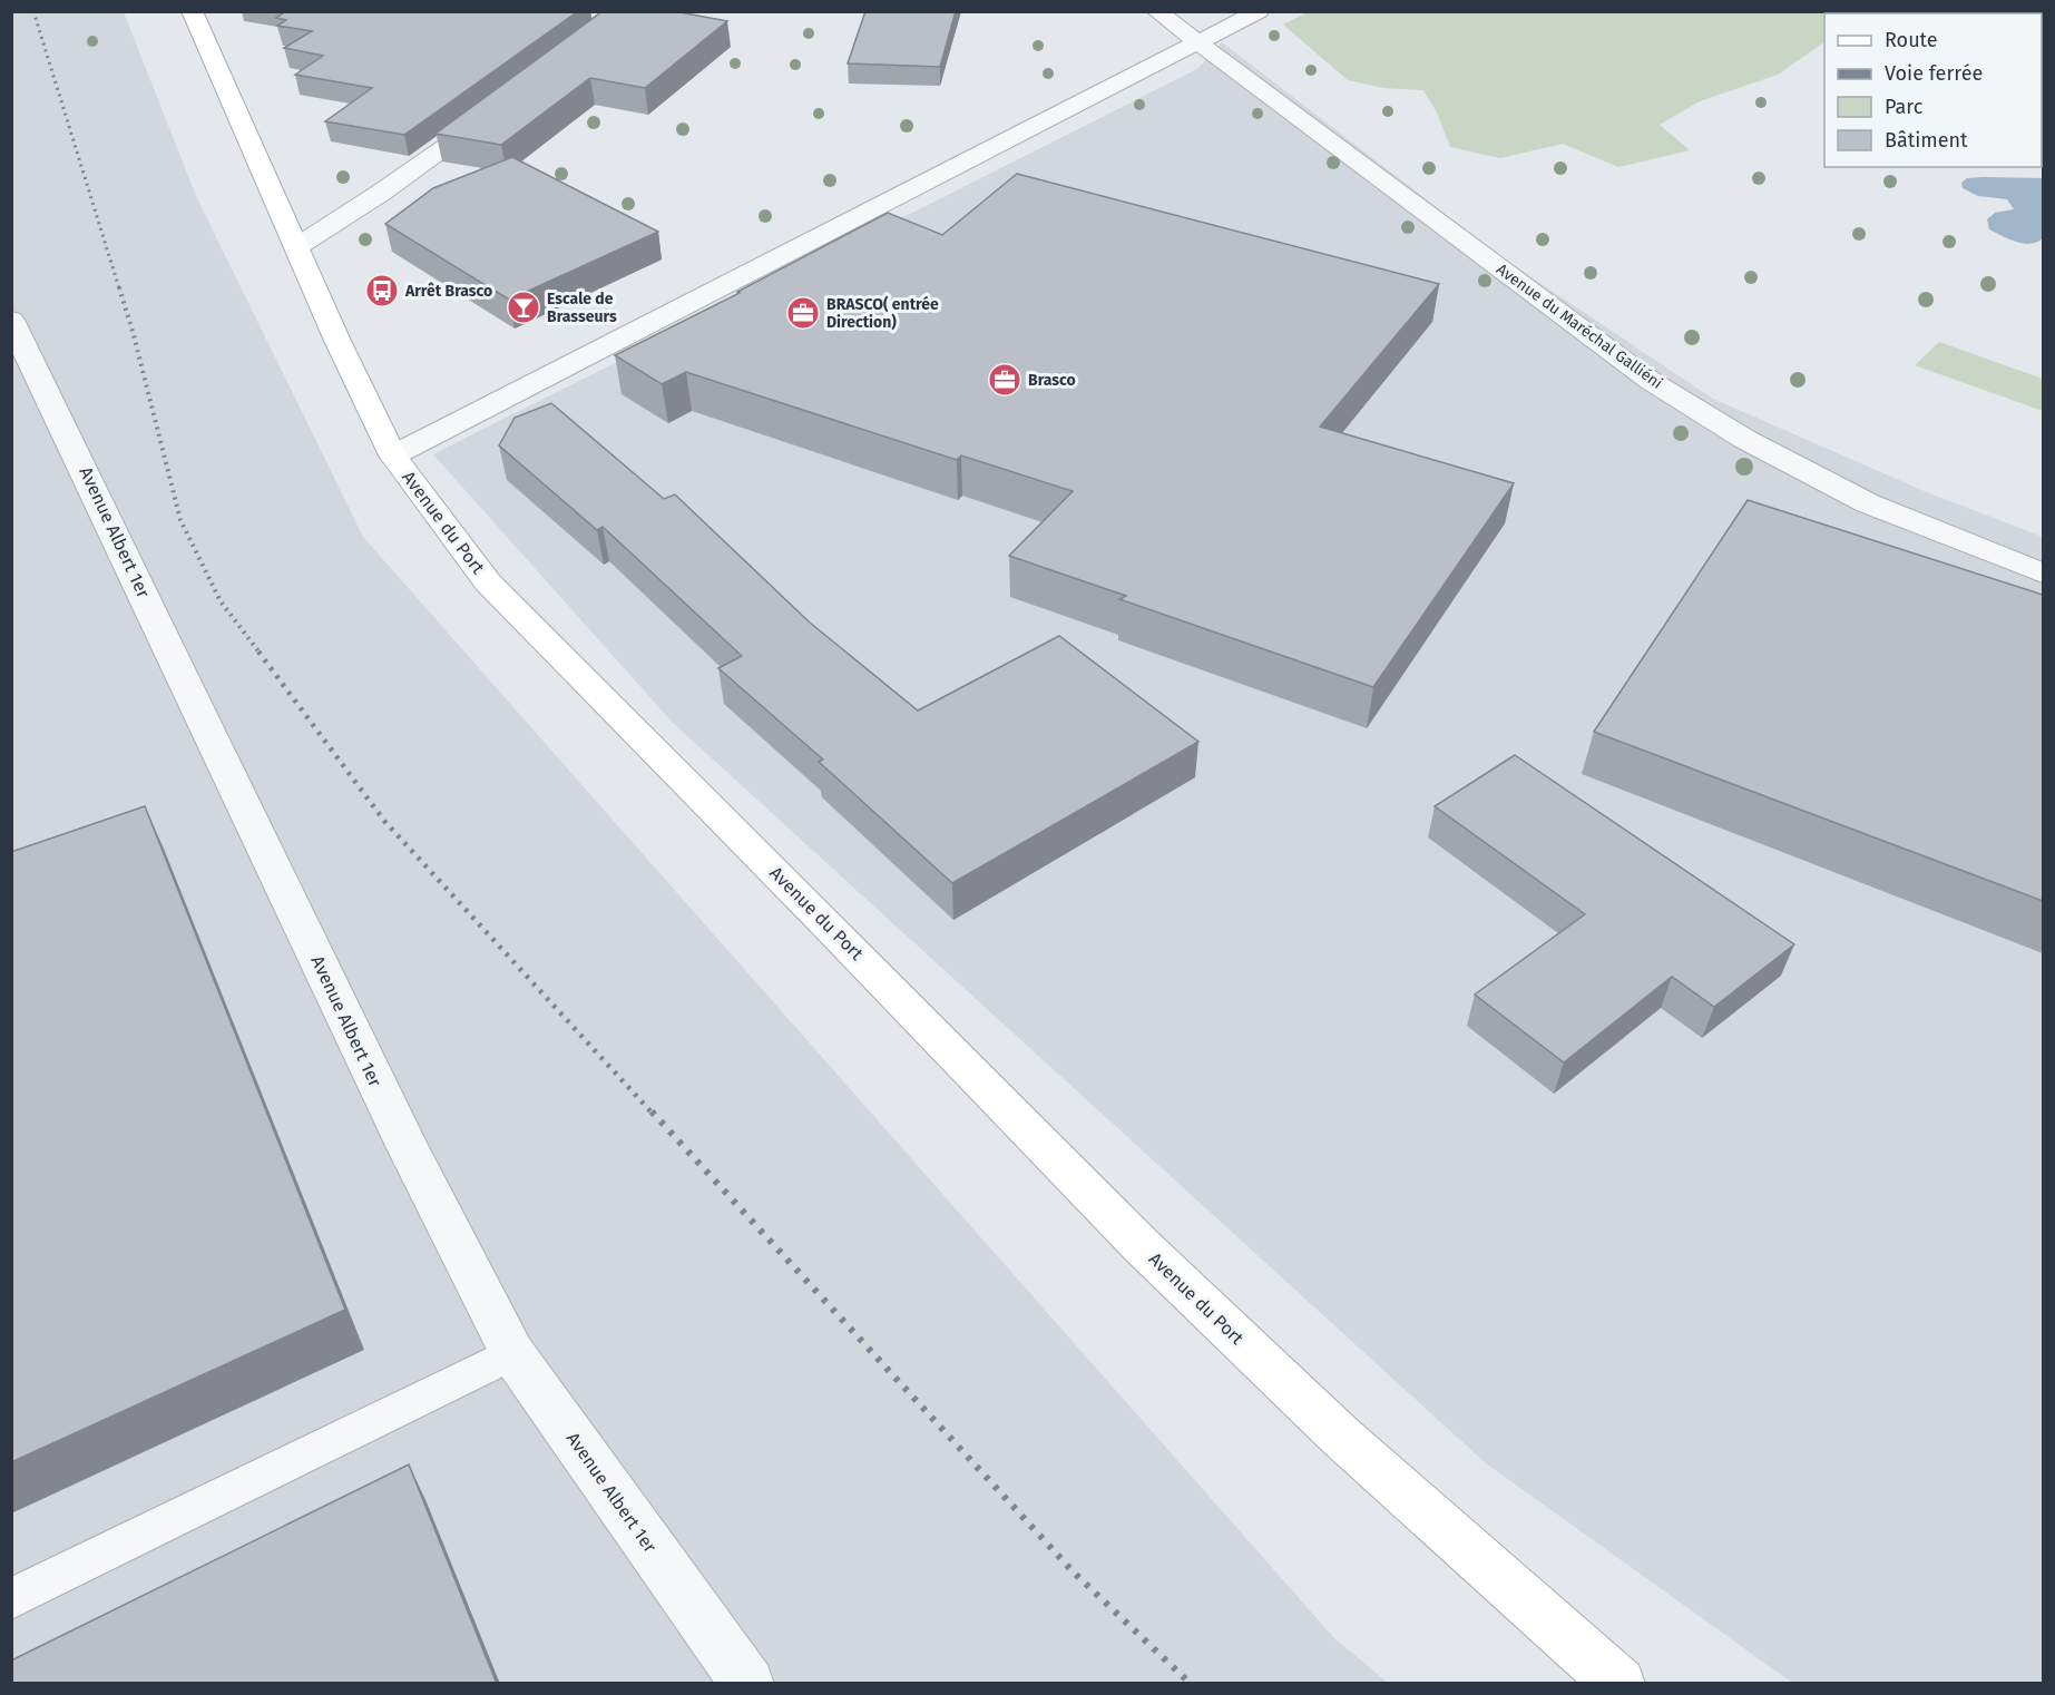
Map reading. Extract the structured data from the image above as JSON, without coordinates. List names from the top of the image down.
{
  "streets": {
    "main road": ["Avenue du Port"],
    "street": ["Avenue du Maréchal Galliéni", "Avenue Albert 1er"]
  },
  "places": {
    "bus stop": ["Arrêt Brasco"],
    "bar": ["Escale de Brasseurs"],
    "office": ["BRASCO( entrée Direction)", "Brasco"]
  },
  "legend": [
    "Route",
    "Voie ferrée",
    "Parc",
    "Bâtiment"
  ]
}
